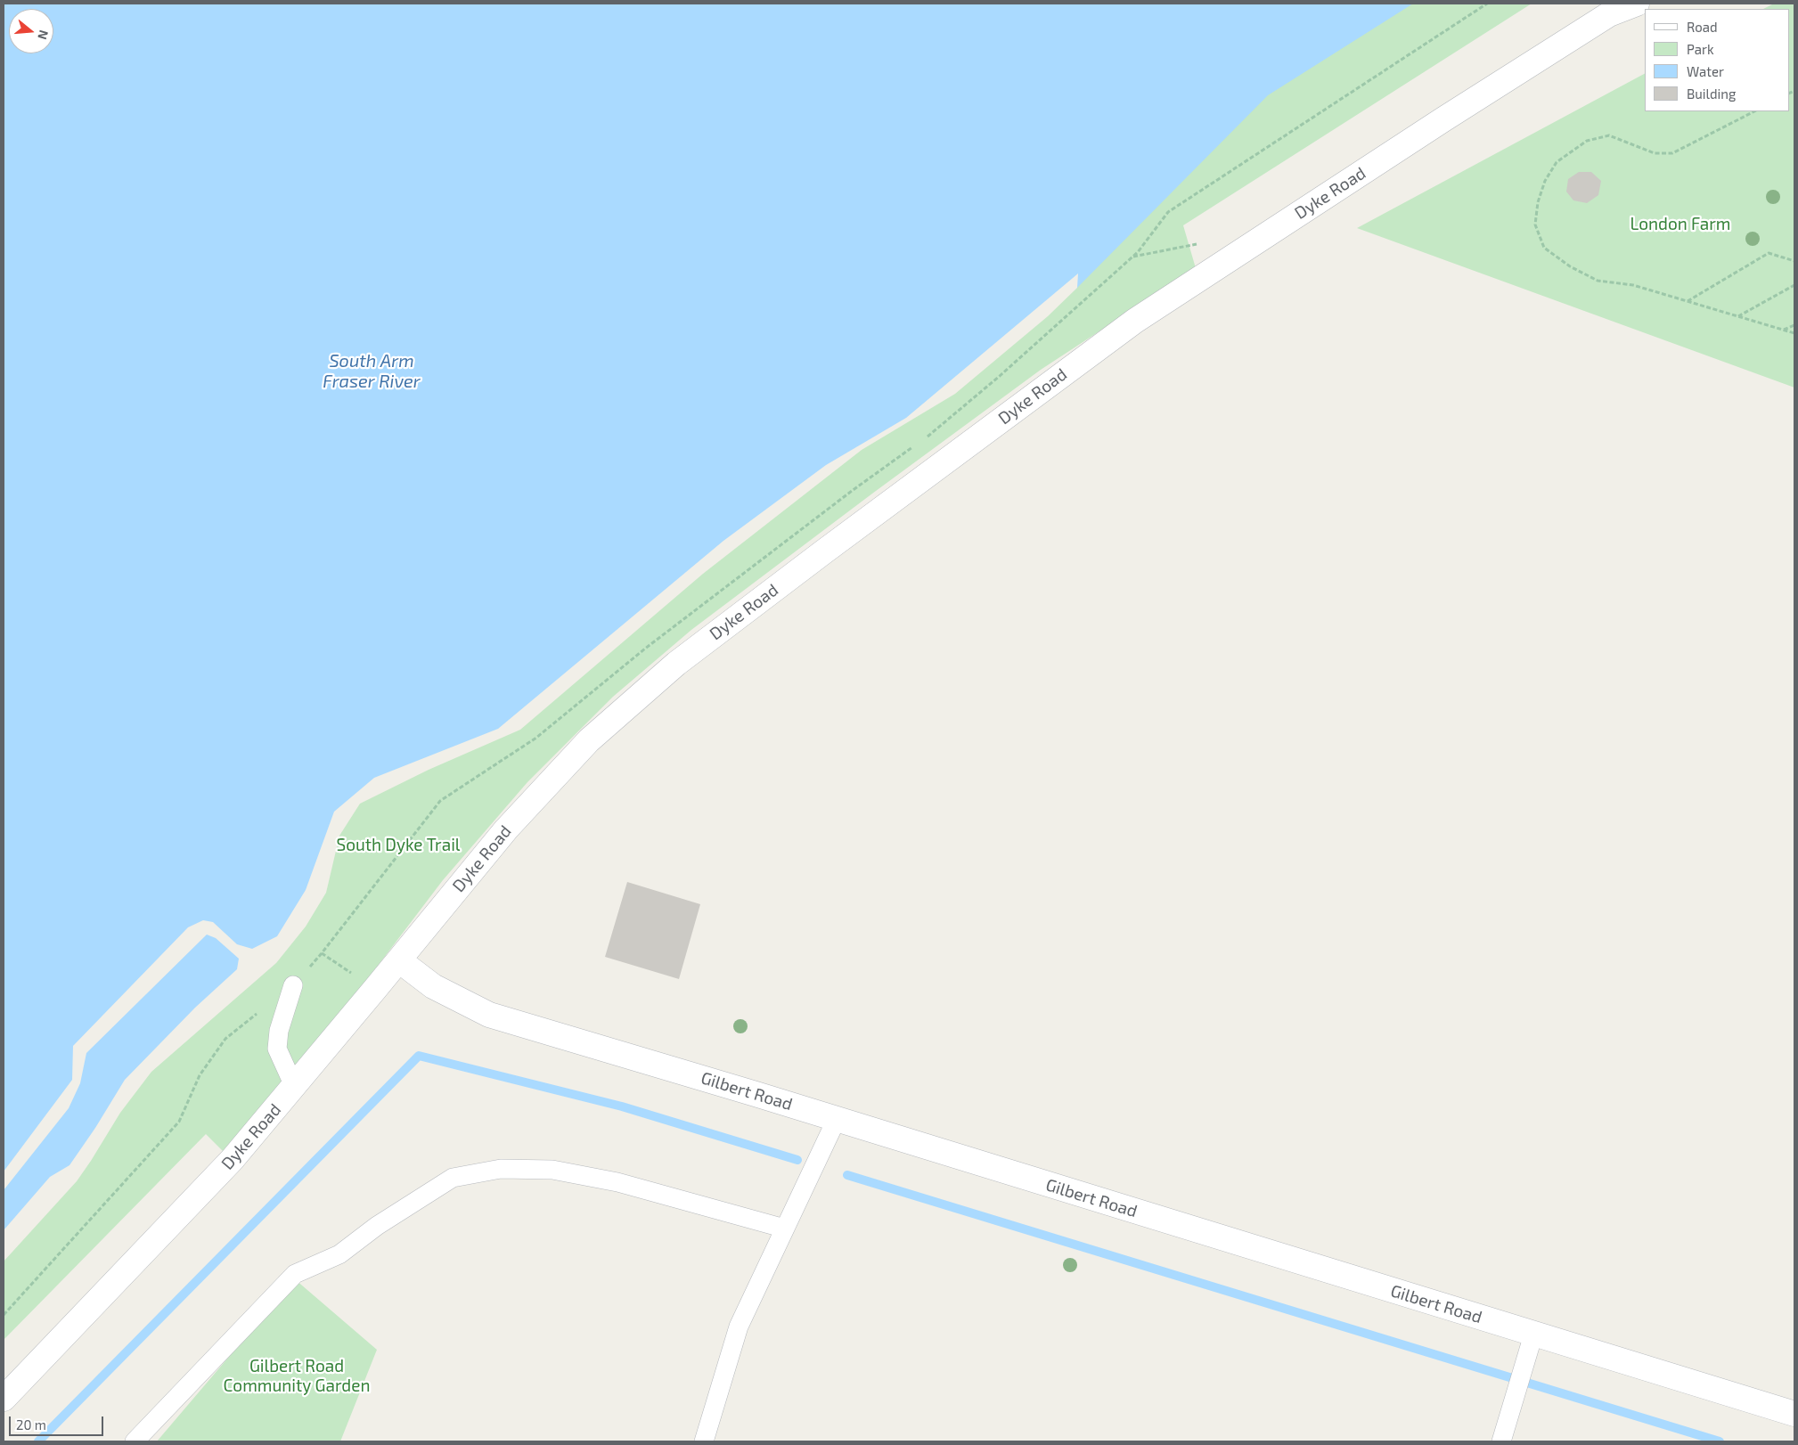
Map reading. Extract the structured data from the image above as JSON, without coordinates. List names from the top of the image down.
{
  "streets": {
    "street": ["Dyke Road", "Gilbert Road"]
  },
  "crossings": [
    ["Dyke Road", "Gilbert Road"]
  ],
  "water": ["South Arm Fraser River"],
  "parks": ["London Farm", "South Dyke Trail", "Gilbert Road Community Garden"],
  "legend": [
    "Road",
    "Park",
    "Water",
    "Building"
  ],
  "scale_bar": "20 m",
  "north": "right"
}
